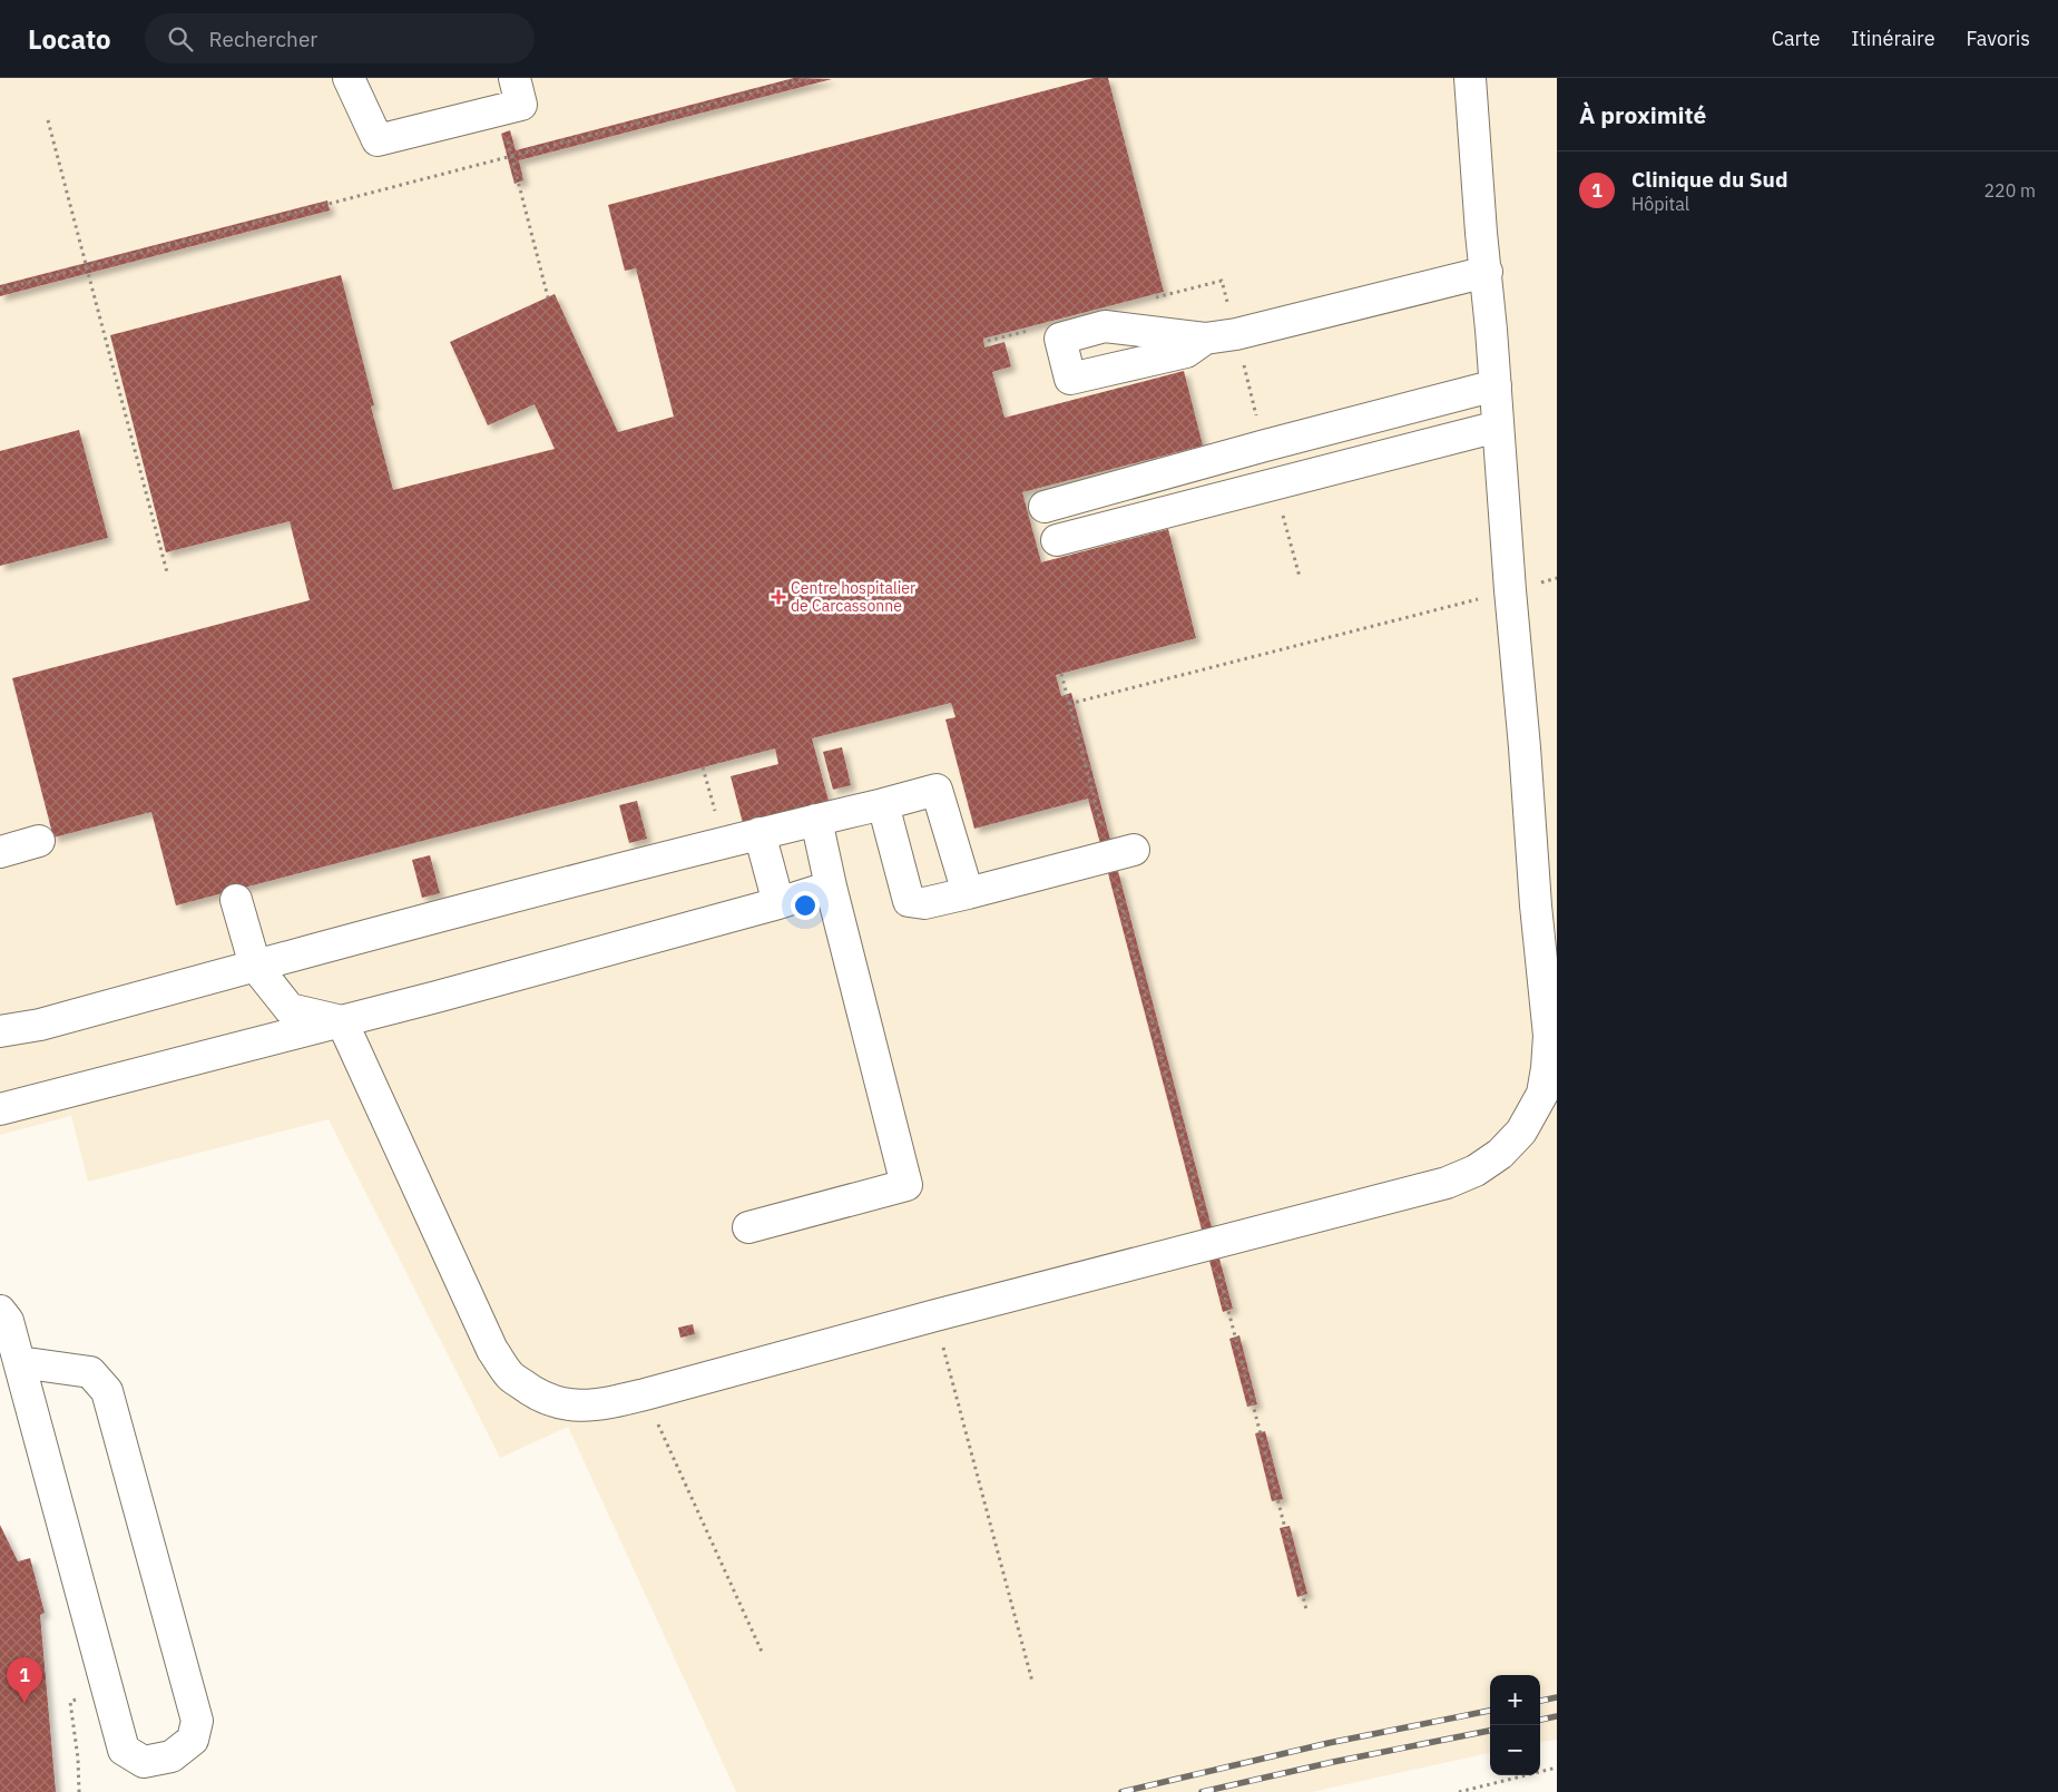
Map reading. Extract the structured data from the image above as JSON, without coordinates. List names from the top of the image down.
{
  "places": {
    "health": ["Centre hospitalier de Carcassonne"]
  },
  "page": {
    "header": "Locato",
    "search": "Rechercher",
    "nav": ["Carte", "Itinéraire", "Favoris"],
    "heading": "À proximité",
    "list": [
      {
        "mark": "1",
        "name": "Clinique du Sud",
        "note": "Hôpital",
        "value": "220 m"
      }
    ],
    "pins": "1",
    "map_buttons": ["+", "−"]
  }
}
